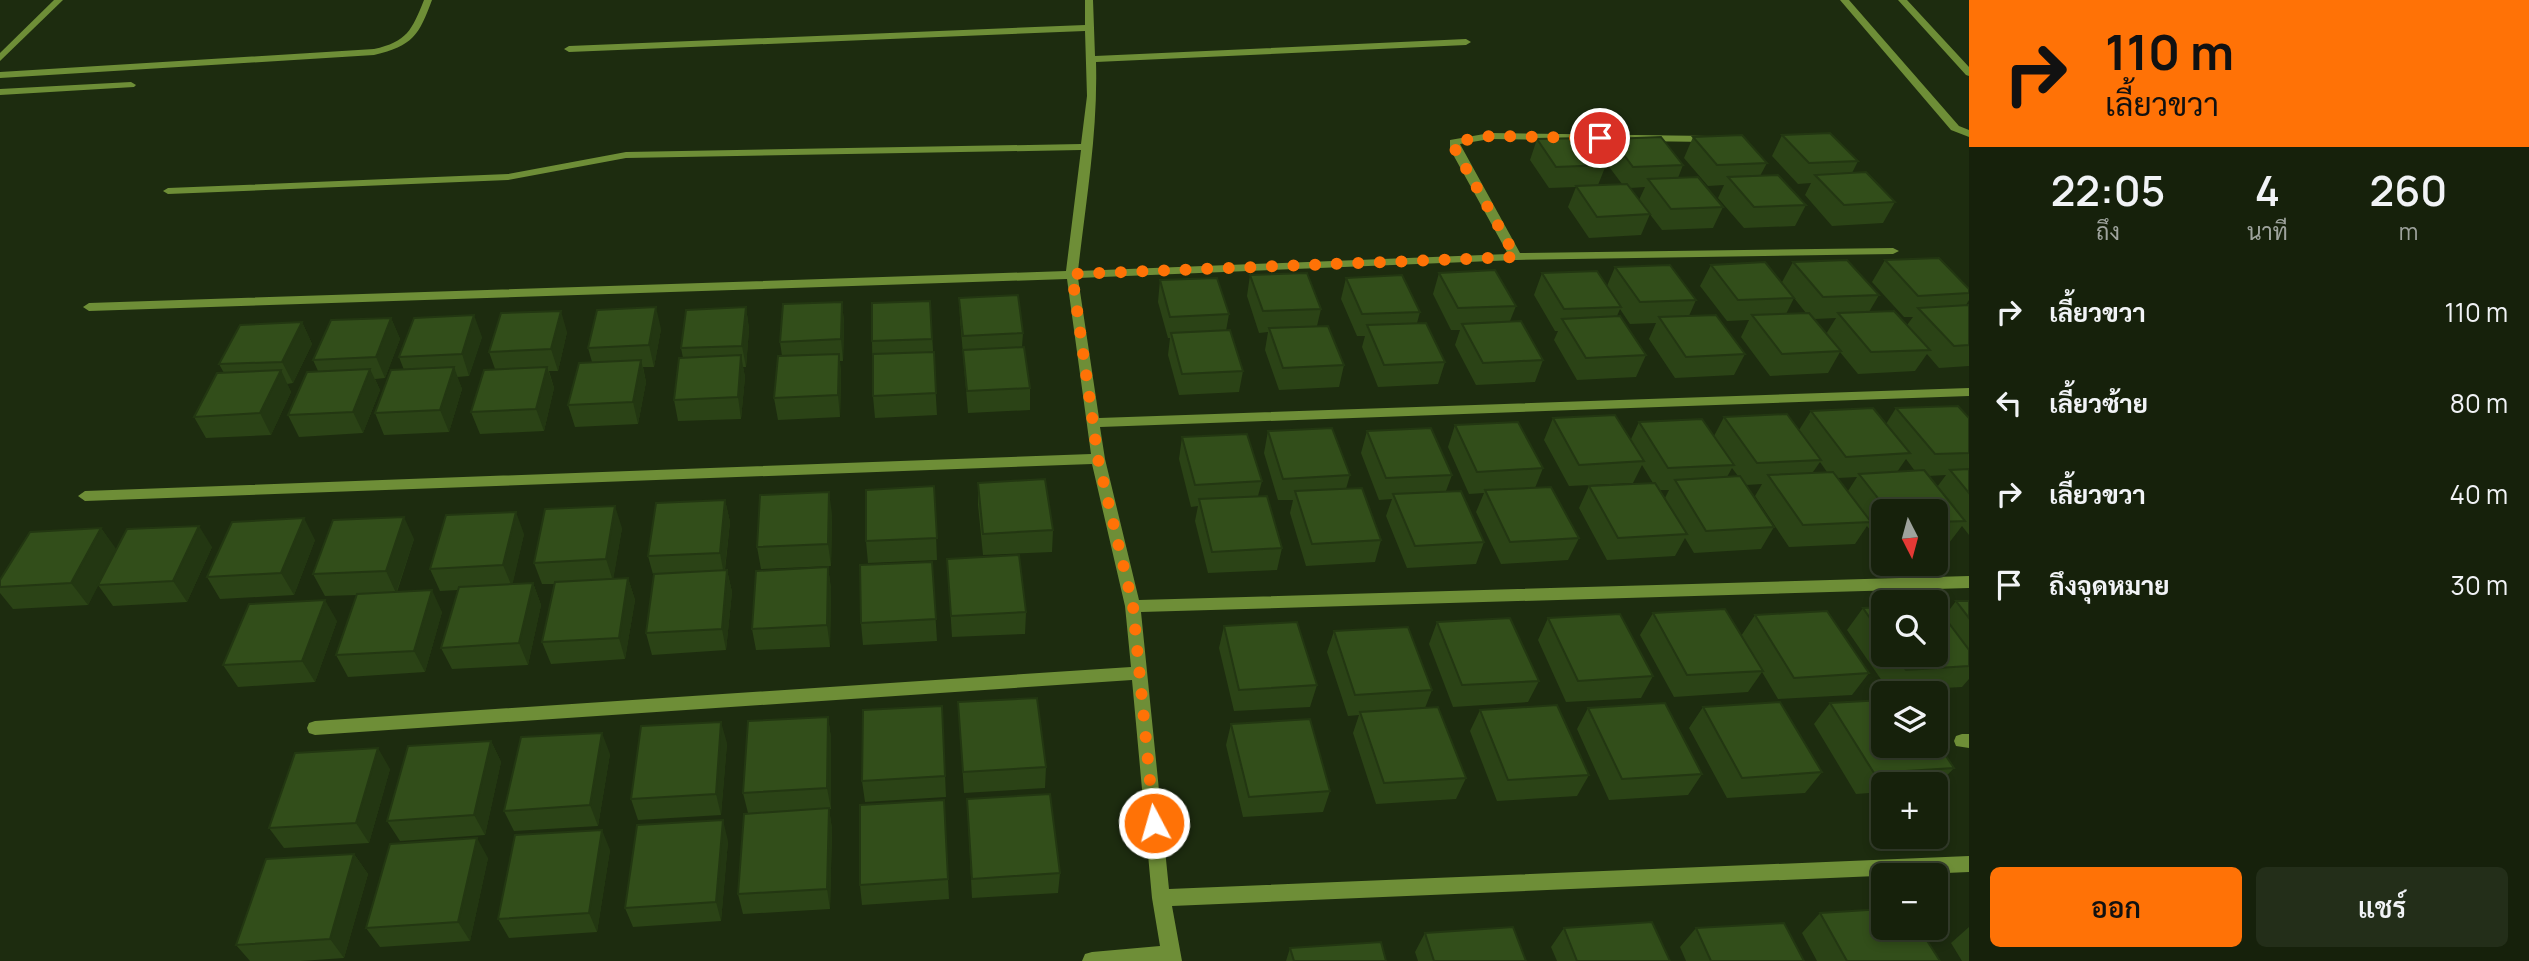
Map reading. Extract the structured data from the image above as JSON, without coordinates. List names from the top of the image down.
{
  "north": "bottom",
  "page": {
    "turn": ["110 m", "เลี้ยวขวา"],
    "eta": [
      "22:05",
      "ถึง",
      "4",
      "นาที",
      "260",
      "m"
    ],
    "list": [
      {
        "name": "เลี้ยวขวา",
        "value": "110 m"
      },
      {
        "name": "เลี้ยวซ้าย",
        "value": "80 m"
      },
      {
        "name": "เลี้ยวขวา",
        "value": "40 m"
      },
      {
        "name": "ถึงจุดหมาย",
        "value": "30 m"
      }
    ],
    "map_buttons": ["+", "−"],
    "buttons": ["ออก", "แชร์"]
  }
}
